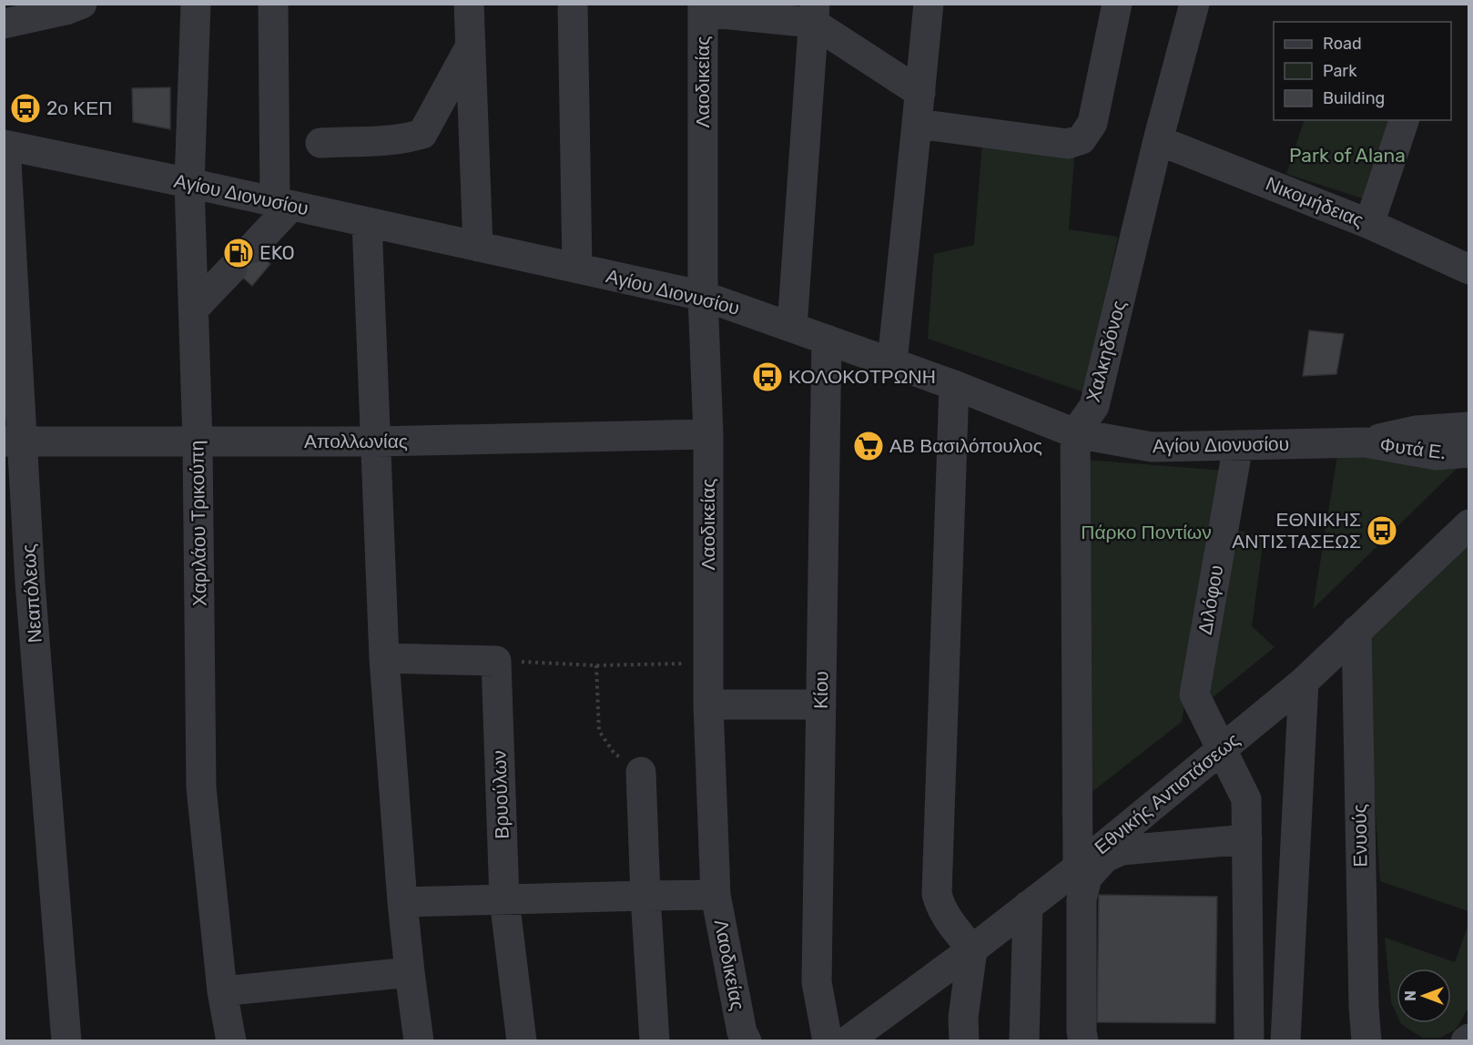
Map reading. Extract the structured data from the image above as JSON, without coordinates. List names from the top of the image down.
{
  "streets": {
    "street": [
      "Λαοδικείας",
      "Αγίου Διονυσίου",
      "Νικομήδειας",
      "Χαλκηδόνος",
      "Απολλωνίας",
      "Φυτά Ε.",
      "Χαριλάου Τρικούπη",
      "Νεαπόλεως",
      "Διλόφου",
      "Κίου",
      "Εθνικής Αντιστάσεως",
      "Βρυούλων",
      "Ενυούς"
    ]
  },
  "crossings": [
    ["Λαοδικείας", "Αγίου Διονυσίου"],
    ["Λαοδικείας", "Απολλωνίας"],
    ["Αγίου Διονυσίου", "Χαλκηδόνος"],
    ["Αγίου Διονυσίου", "Φυτά Ε."],
    ["Αγίου Διονυσίου", "Χαριλάου Τρικούπη"],
    ["Αγίου Διονυσίου", "Νεαπόλεως"],
    ["Αγίου Διονυσίου", "Διλόφου"],
    ["Αγίου Διονυσίου", "Κίου"],
    ["Νικομήδειας", "Χαλκηδόνος"],
    ["Απολλωνίας", "Χαριλάου Τρικούπη"],
    ["Απολλωνίας", "Νεαπόλεως"],
    ["Διλόφου", "Εθνικής Αντιστάσεως"],
    ["Εθνικής Αντιστάσεως", "Ενυούς"]
  ],
  "parks": ["Park of Alana", "Πάρκο Ποντίων"],
  "places": {
    "bus stop": ["2ο ΚΕΠ", "ΚΟΛΟΚΟΤΡΩΝΗ", "ΕΘΝΙΚΗΣ ΑΝΤΙΣΤΑΣΕΩΣ"],
    "fuel station": ["EKO"],
    "supermarket": ["ΑΒ Βασιλόπουλος"]
  },
  "legend": ["Road", "Park", "Building"],
  "north": "left"
}
